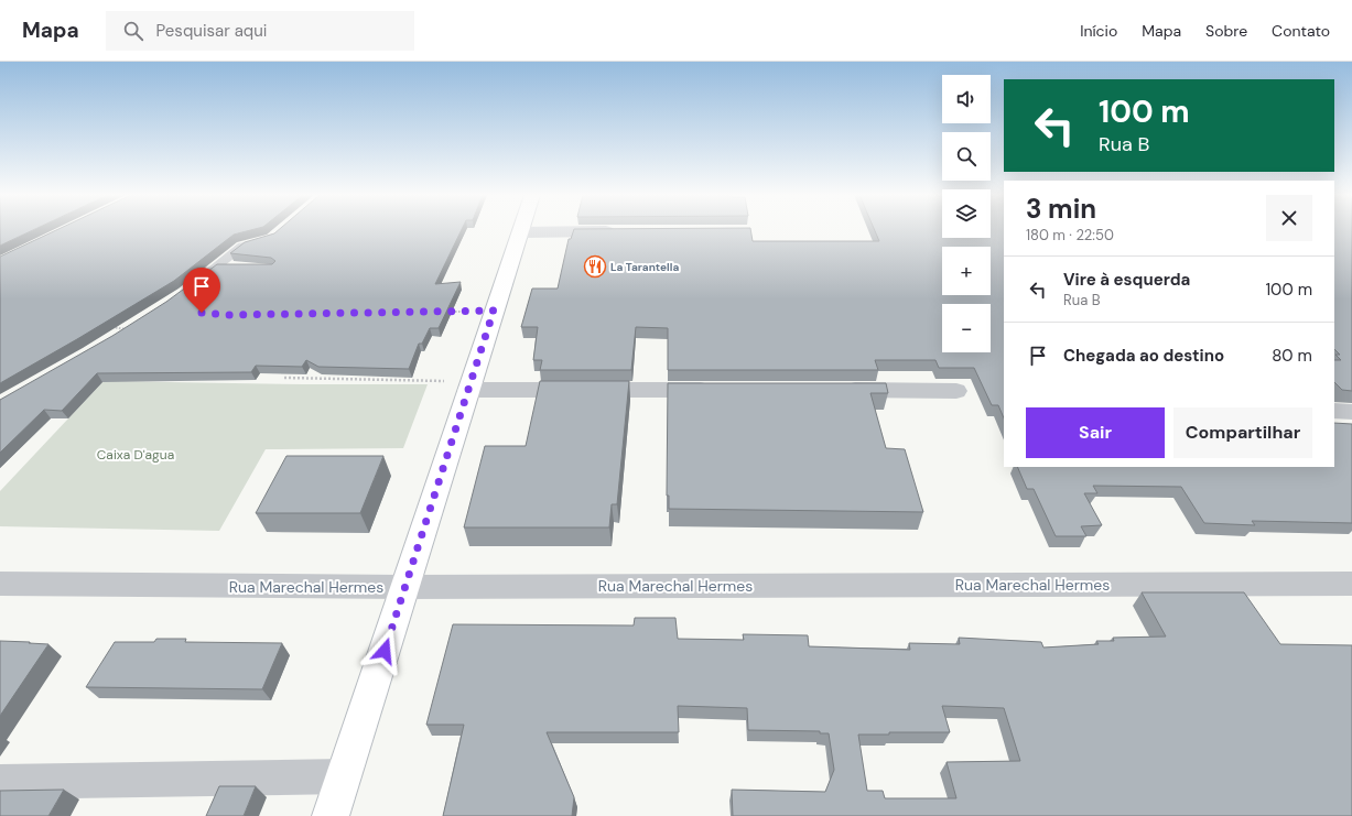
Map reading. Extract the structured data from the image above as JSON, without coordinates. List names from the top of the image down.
{
  "streets": {
    "street": ["Rua Marechal Hermes"]
  },
  "parks": ["Caixa D'agua"],
  "places": {
    "restaurant": ["La Tarantella"]
  },
  "page": {
    "header": "Mapa",
    "search": "Pesquisar aqui",
    "nav": [
      "Início",
      "Mapa",
      "Sobre",
      "Contato"
    ],
    "map_buttons": ["+", "−"],
    "turn": ["100 m", "Rua B"],
    "heading": ["3 min", "180 m · 22:50"],
    "list": [
      {
        "name": "Vire à esquerda",
        "note": "Rua B",
        "value": "100 m"
      },
      {
        "name": "Chegada ao destino",
        "value": "80 m"
      }
    ],
    "buttons": ["Sair", "Compartilhar"]
  }
}
